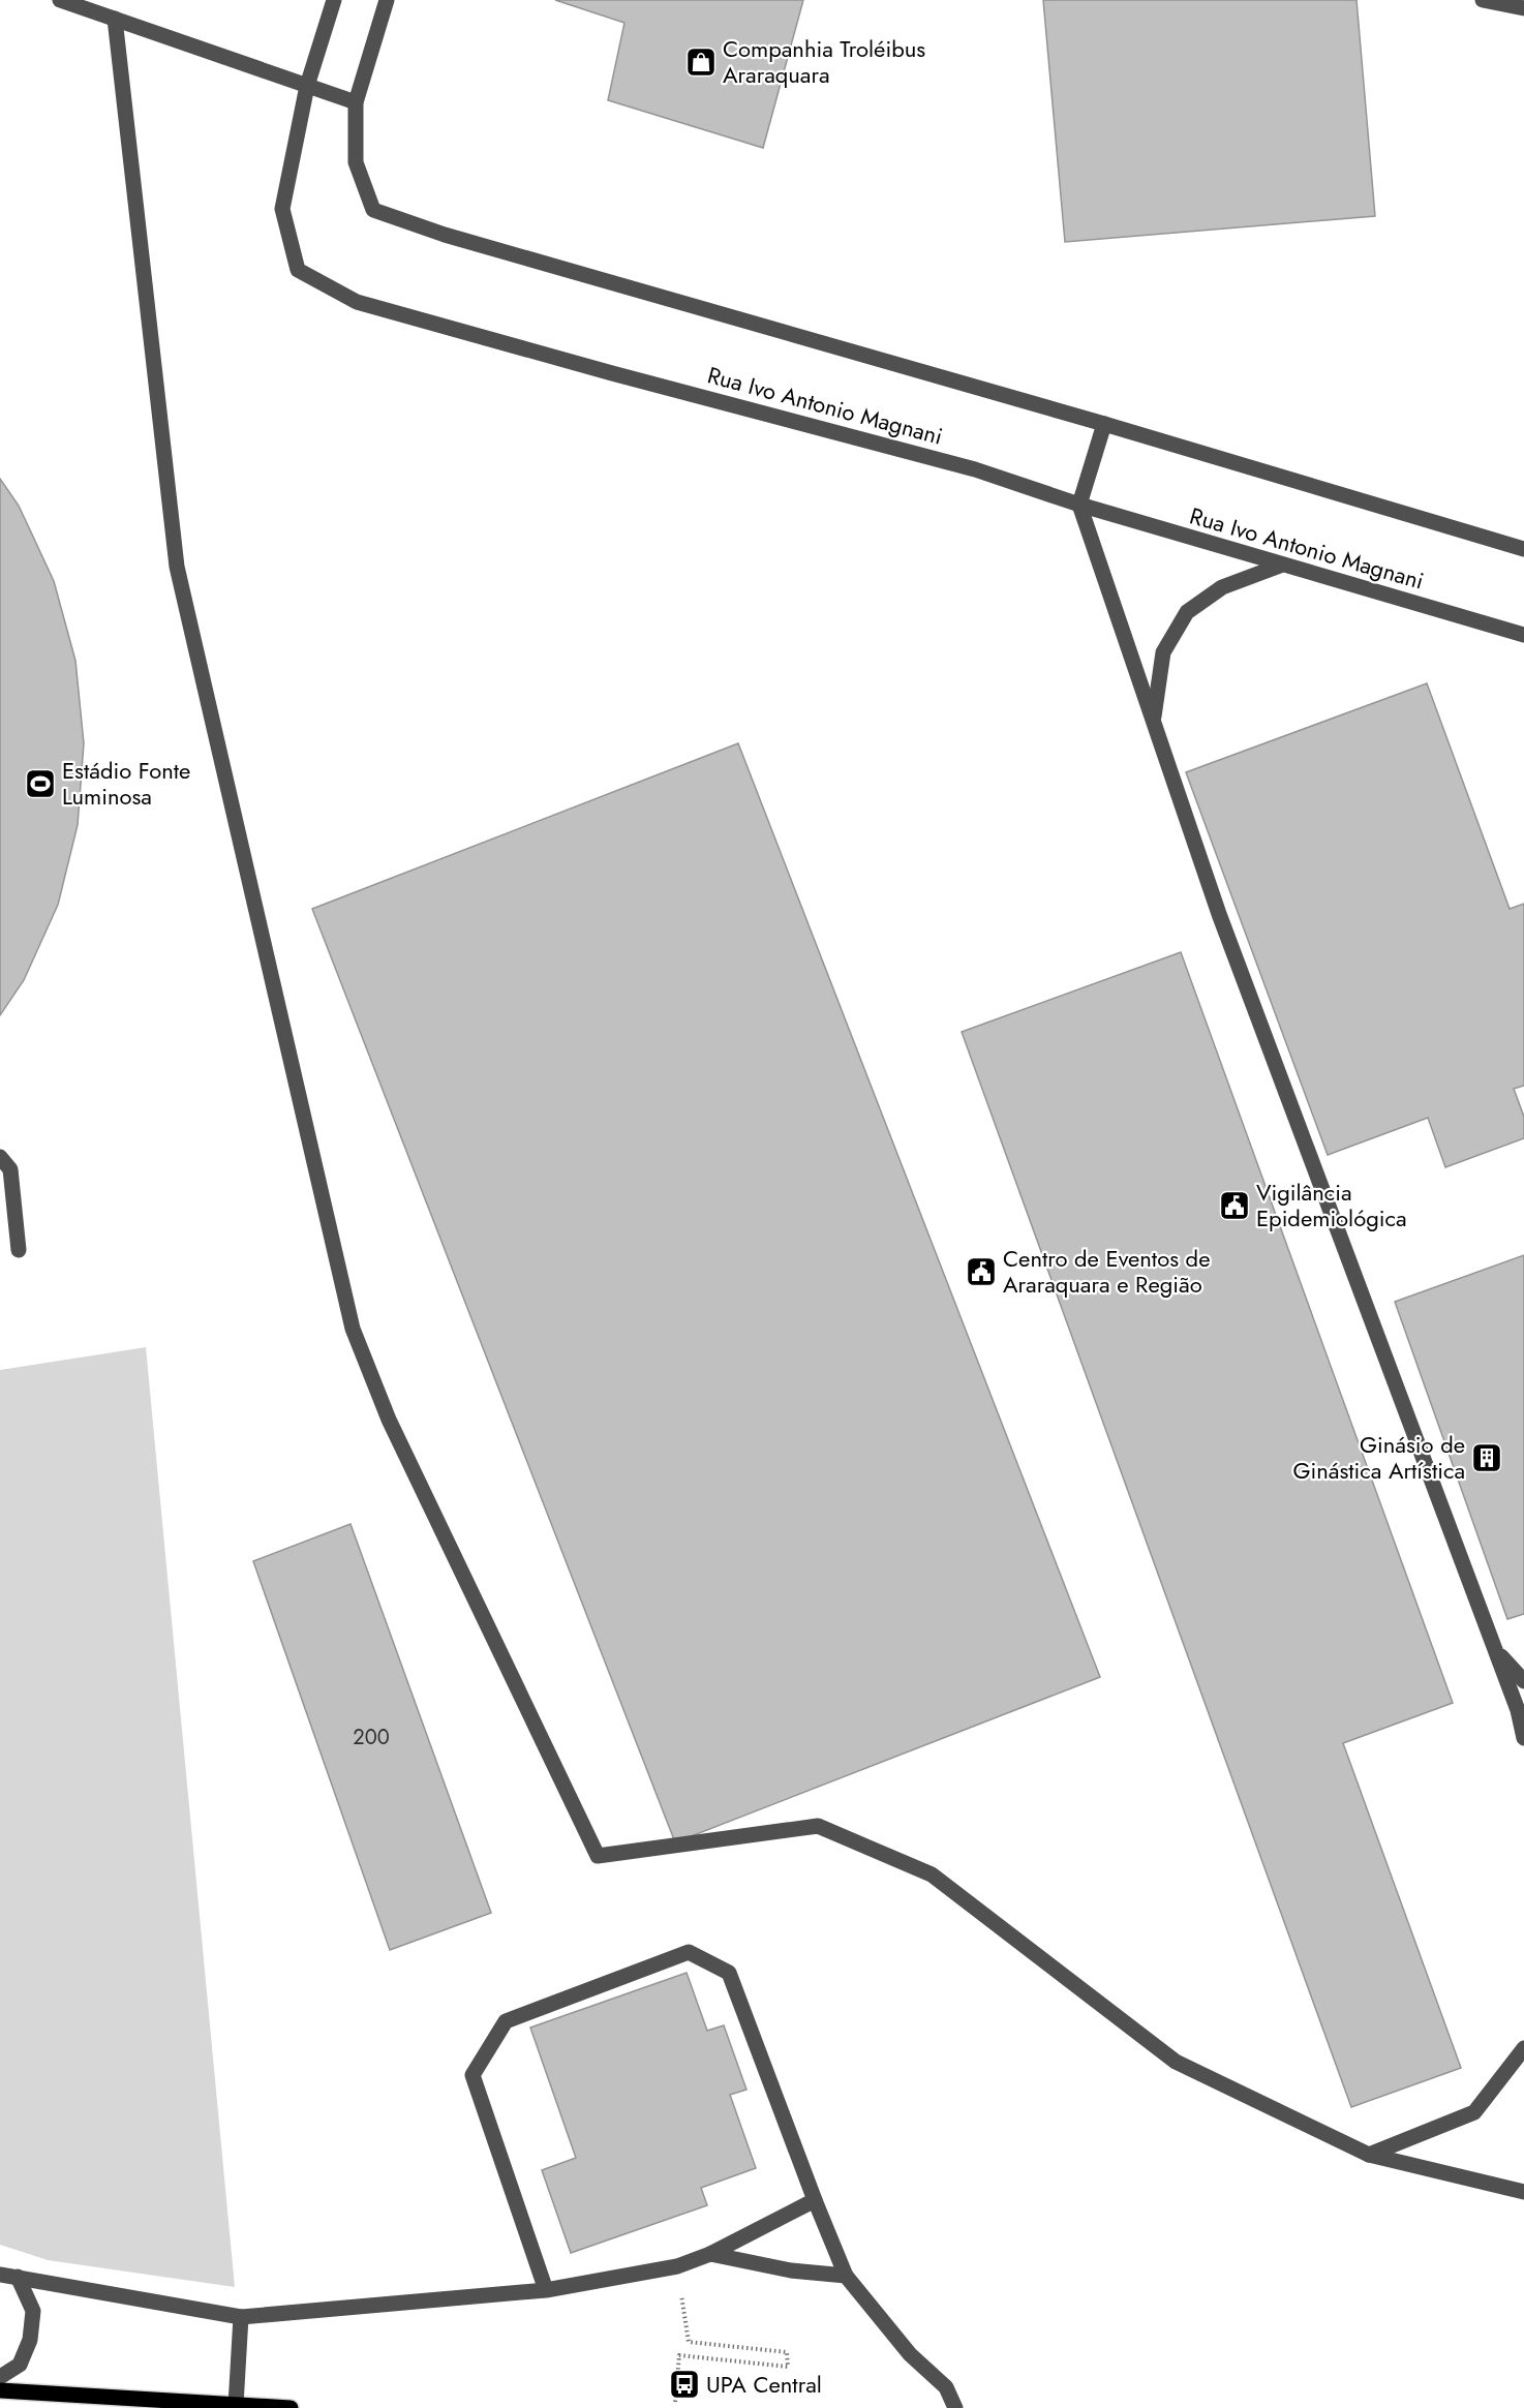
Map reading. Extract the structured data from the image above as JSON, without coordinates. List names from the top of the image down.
{
  "streets": {
    "street": ["Rua Ivo Antonio Magnani"]
  },
  "places": {
    "shop": ["Companhia Troléibus Araraquara"],
    "sports": ["Estádio Fonte Luminosa"],
    "public building": ["Vigilância Epidemiológica", "Centro de Eventos de Araraquara e Região"],
    "building": ["Ginásio de Ginástica Artística"],
    "bus stop": ["UPA Central"]
  },
  "house_numbers": ["200"]
}
